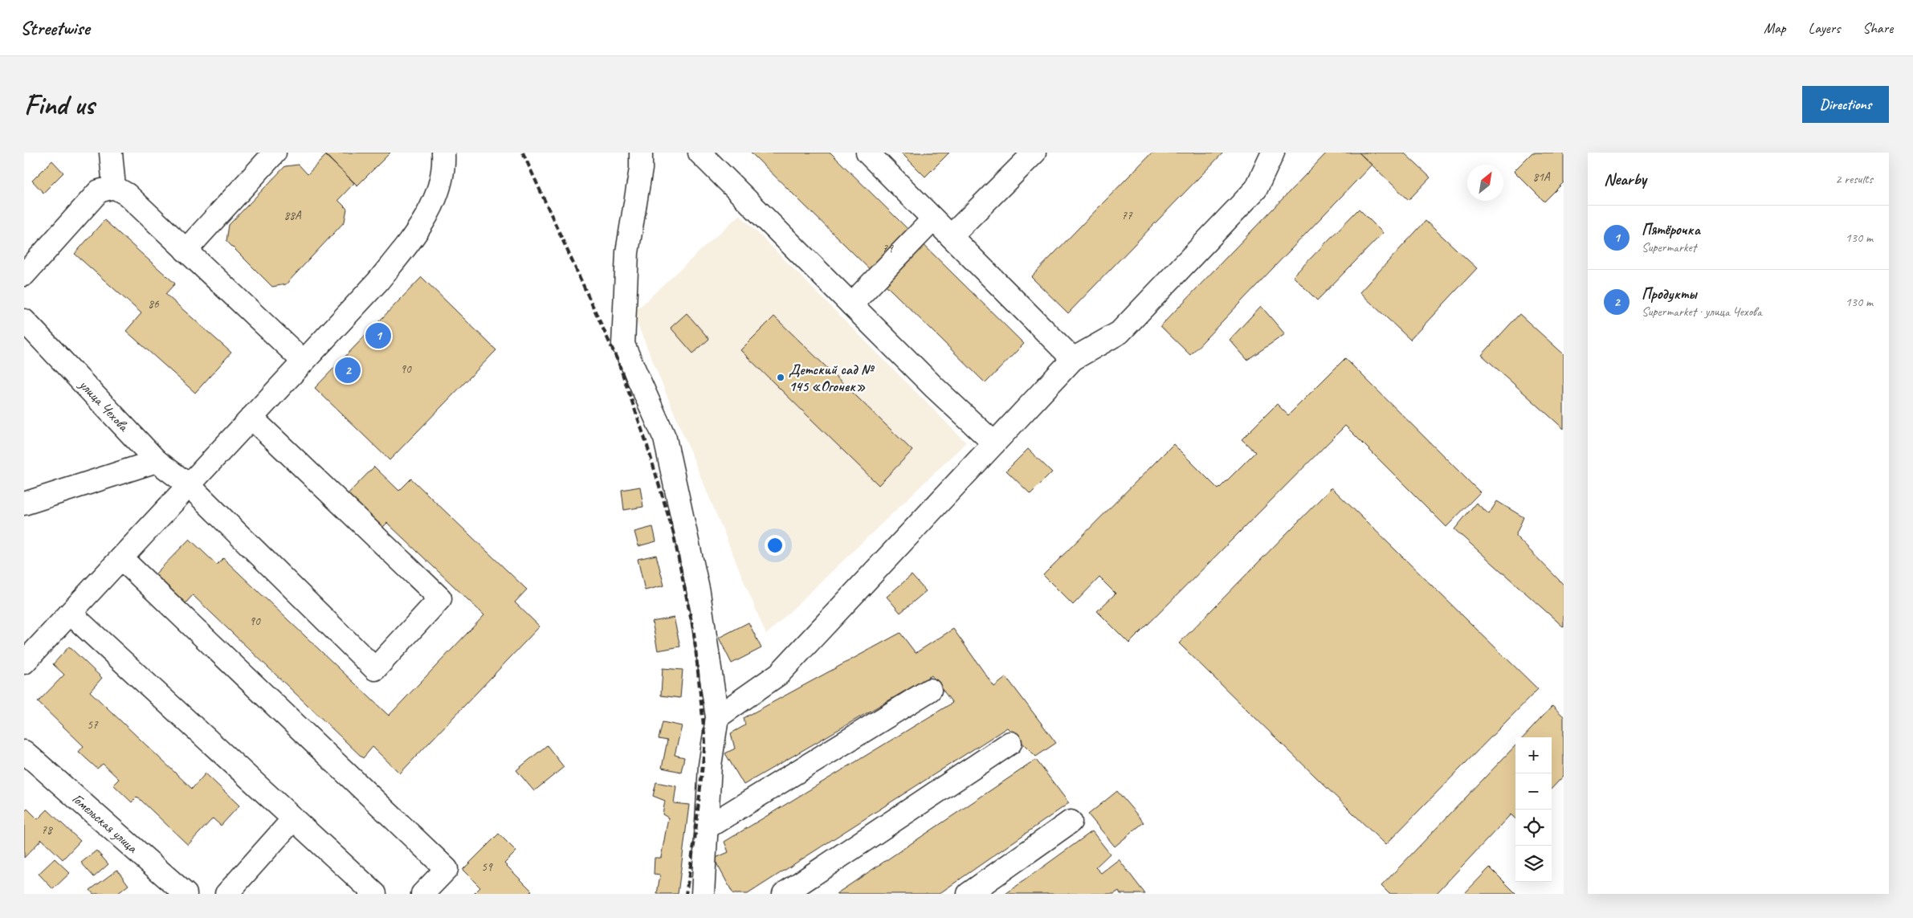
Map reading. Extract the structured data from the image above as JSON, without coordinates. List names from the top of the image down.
{
  "streets": {
    "street": ["улица Чехова", "Гомельская улица"]
  },
  "places": ["Детский сад № 145 «Огонек»"],
  "house_numbers": [
    "81А",
    "88А",
    "77",
    "79",
    "86",
    "90",
    "90",
    "57",
    "78",
    "59"
  ],
  "north": "top right",
  "page": {
    "header": "Streetwise",
    "nav": ["Map", "Layers", "Share"],
    "buttons": "Directions",
    "title": "Find us",
    "heading": ["Nearby", "2 results"],
    "list": [
      {
        "mark": "1",
        "name": "Пятёрочка",
        "note": "Supermarket",
        "value": "130 m"
      },
      {
        "mark": "2",
        "name": "Продукты",
        "note": "Supermarket · улица Чехова",
        "value": "130 m"
      }
    ],
    "pins": ["1", "2"],
    "map_buttons": ["+", "−"]
  }
}
